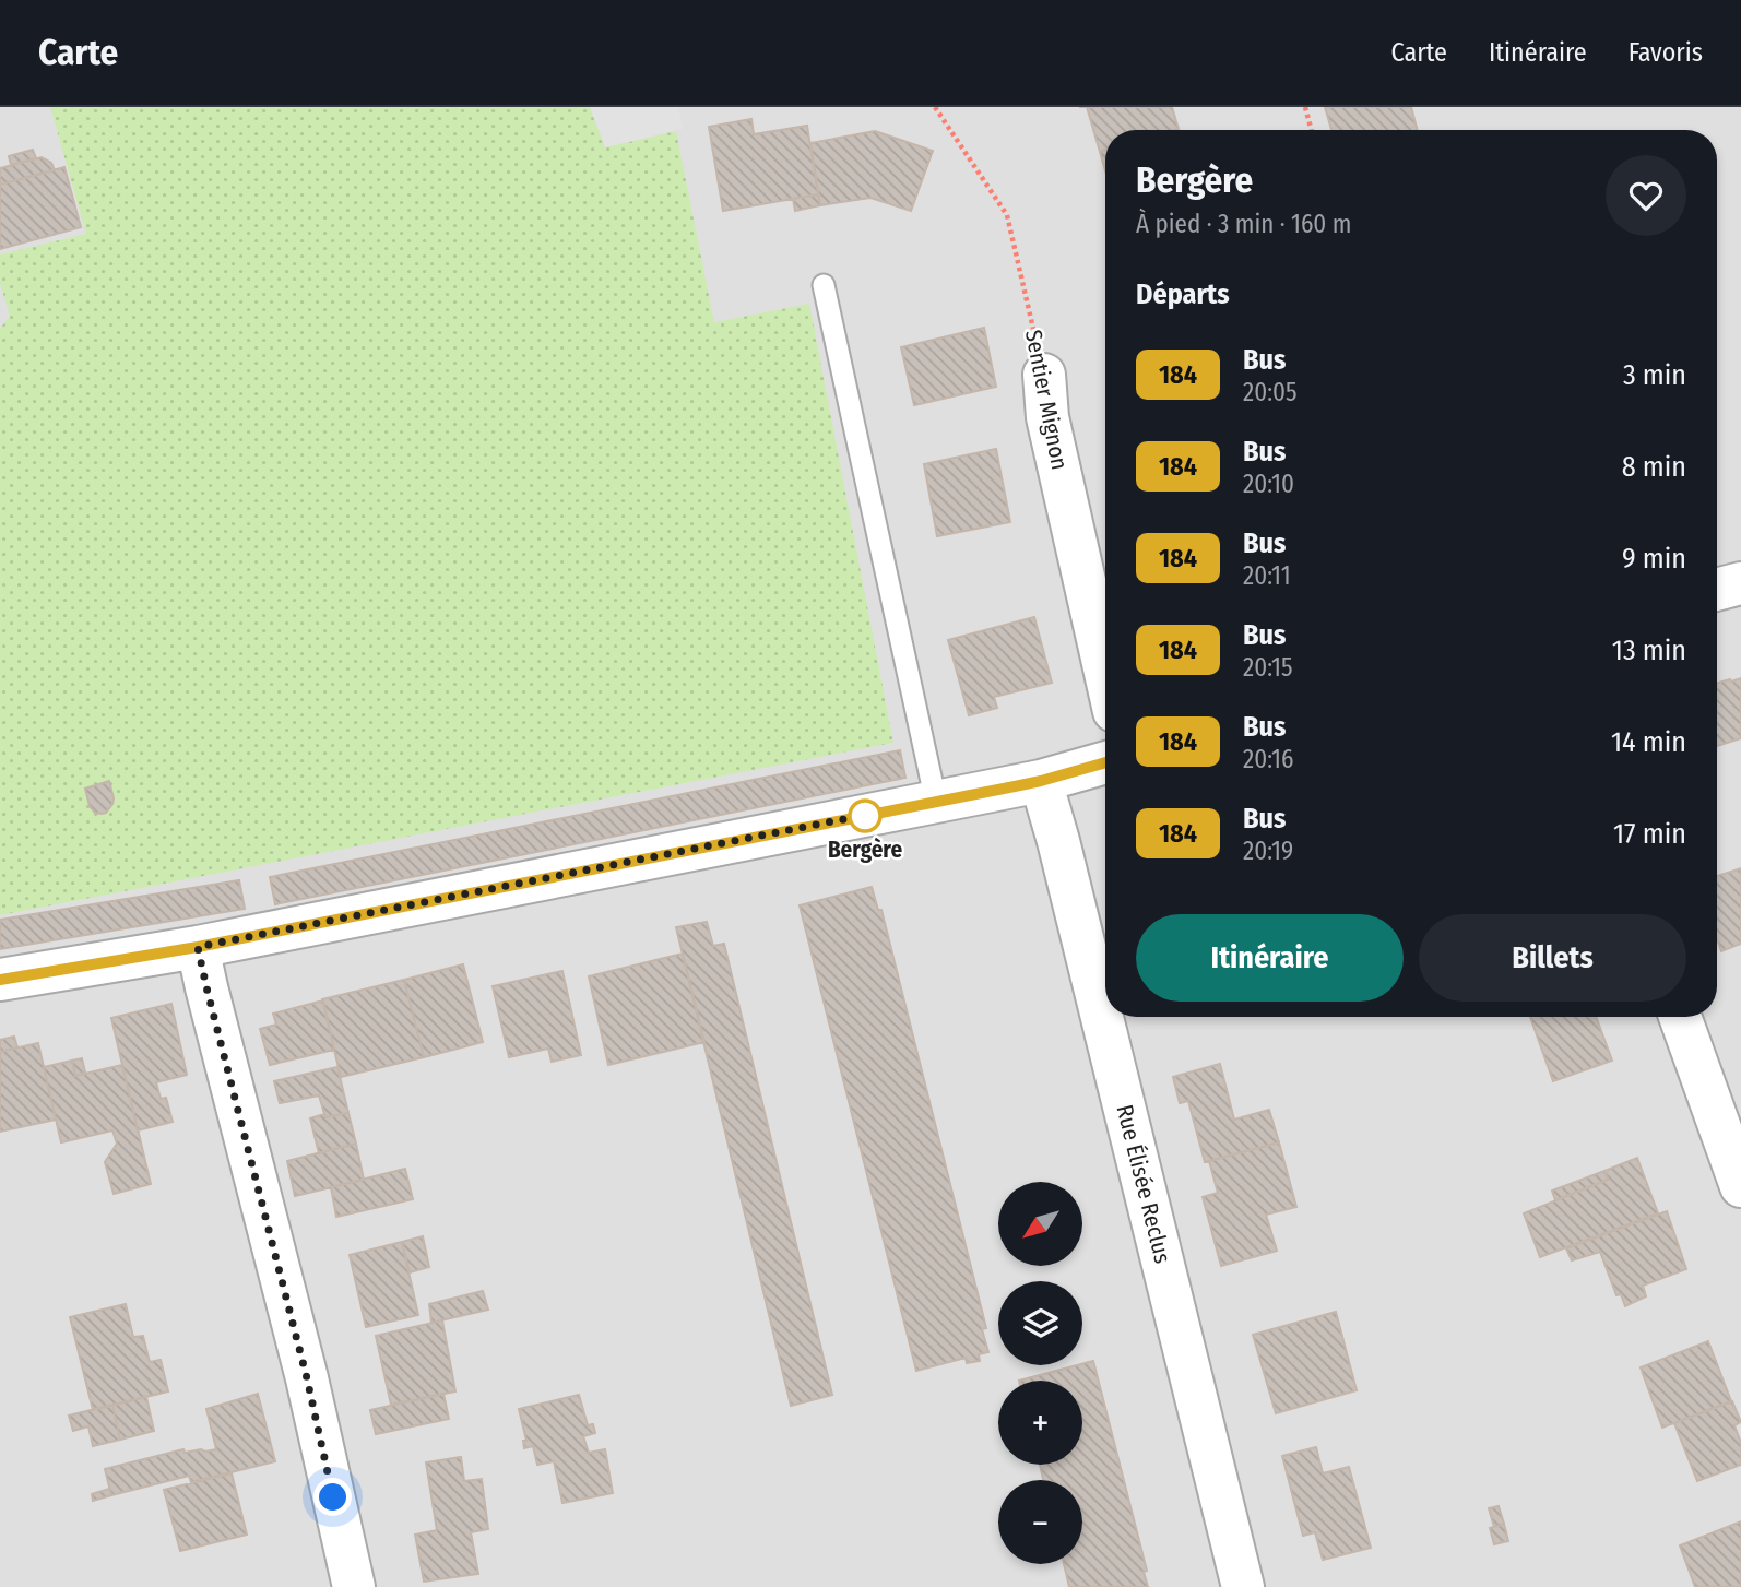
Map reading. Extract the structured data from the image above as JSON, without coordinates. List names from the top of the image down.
{
  "streets": {
    "street": ["Sentier Mignon", "Rue Élisée Reclus"]
  },
  "places": ["Bergère"],
  "lines": ["bus line 184"],
  "north": "bottom left",
  "page": {
    "header": "Carte",
    "nav": ["Carte", "Itinéraire", "Favoris"],
    "heading": [
      ["Bergère", "À pied · 3 min · 160 m"],
      "Départs"
    ],
    "list": [
      {
        "mark": "184",
        "name": "Bus",
        "note": "20:05",
        "value": "3 min"
      },
      {
        "mark": "184",
        "name": "Bus",
        "note": "20:10",
        "value": "8 min"
      },
      {
        "mark": "184",
        "name": "Bus",
        "note": "20:11",
        "value": "9 min"
      },
      {
        "mark": "184",
        "name": "Bus",
        "note": "20:15",
        "value": "13 min"
      },
      {
        "mark": "184",
        "name": "Bus",
        "note": "20:16",
        "value": "14 min"
      },
      {
        "mark": "184",
        "name": "Bus",
        "note": "20:19",
        "value": "17 min"
      }
    ],
    "buttons": ["Itinéraire", "Billets"],
    "map_buttons": ["+", "−"]
  }
}
